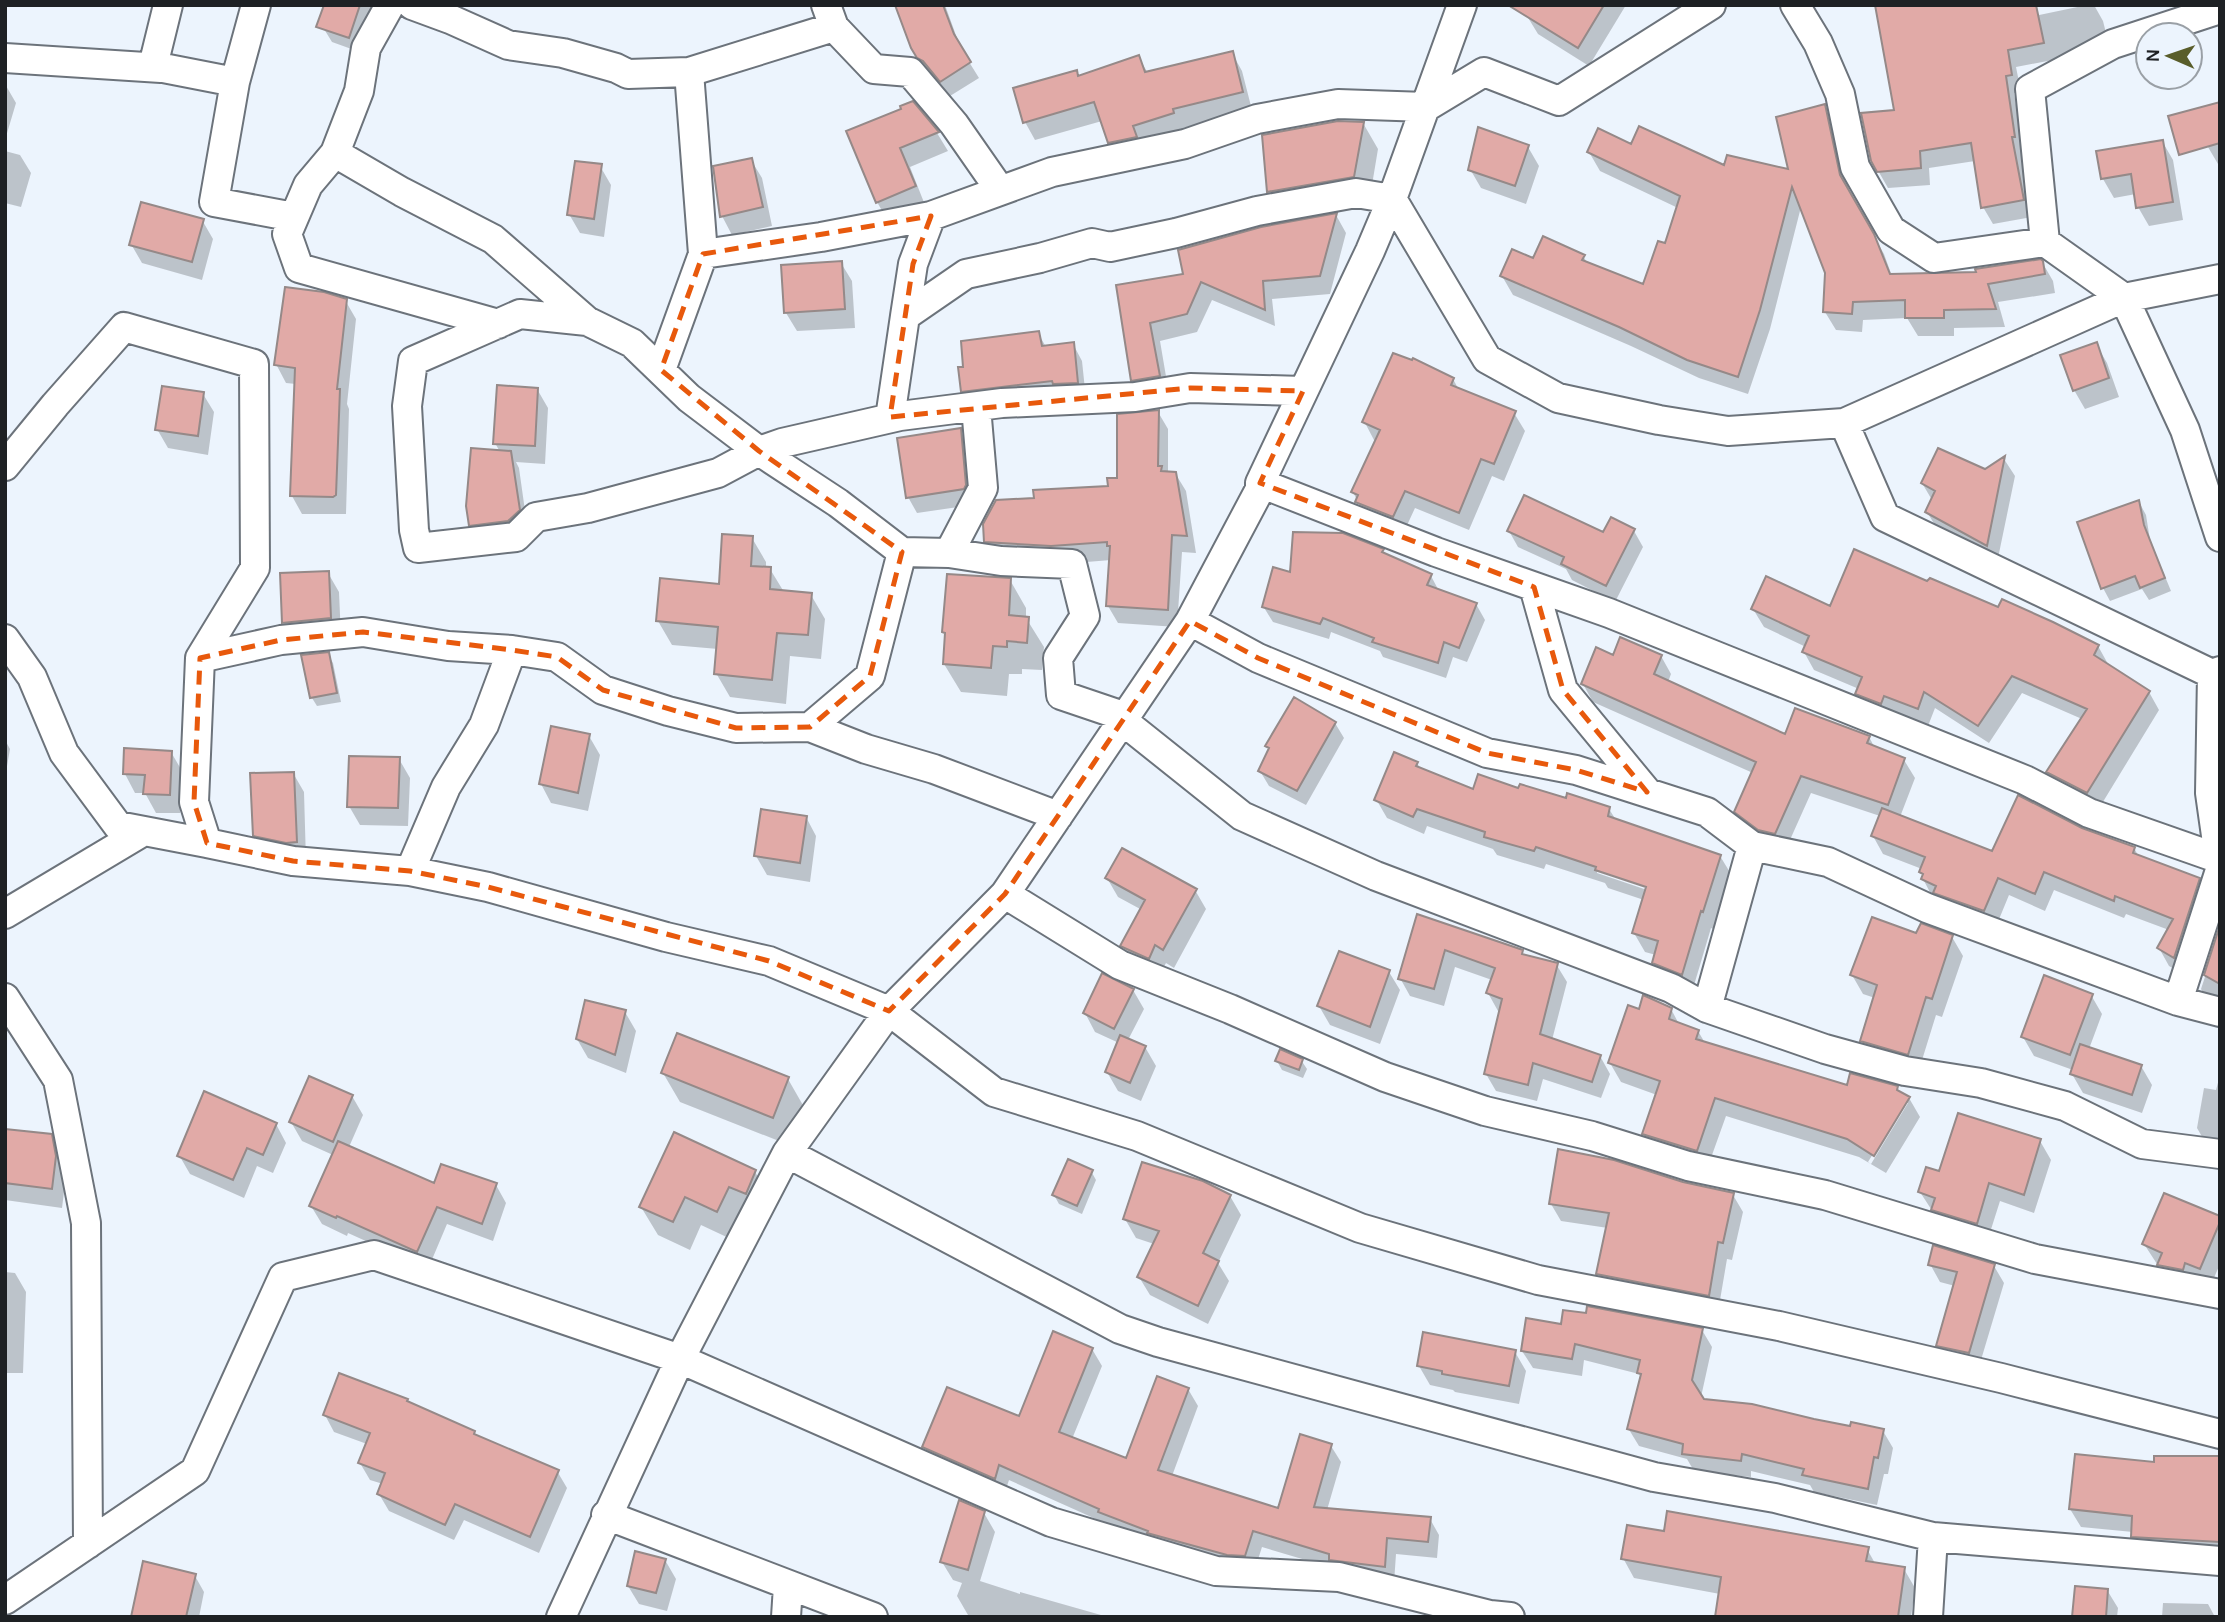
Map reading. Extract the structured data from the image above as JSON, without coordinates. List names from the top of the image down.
{
  "north": "left"
}
